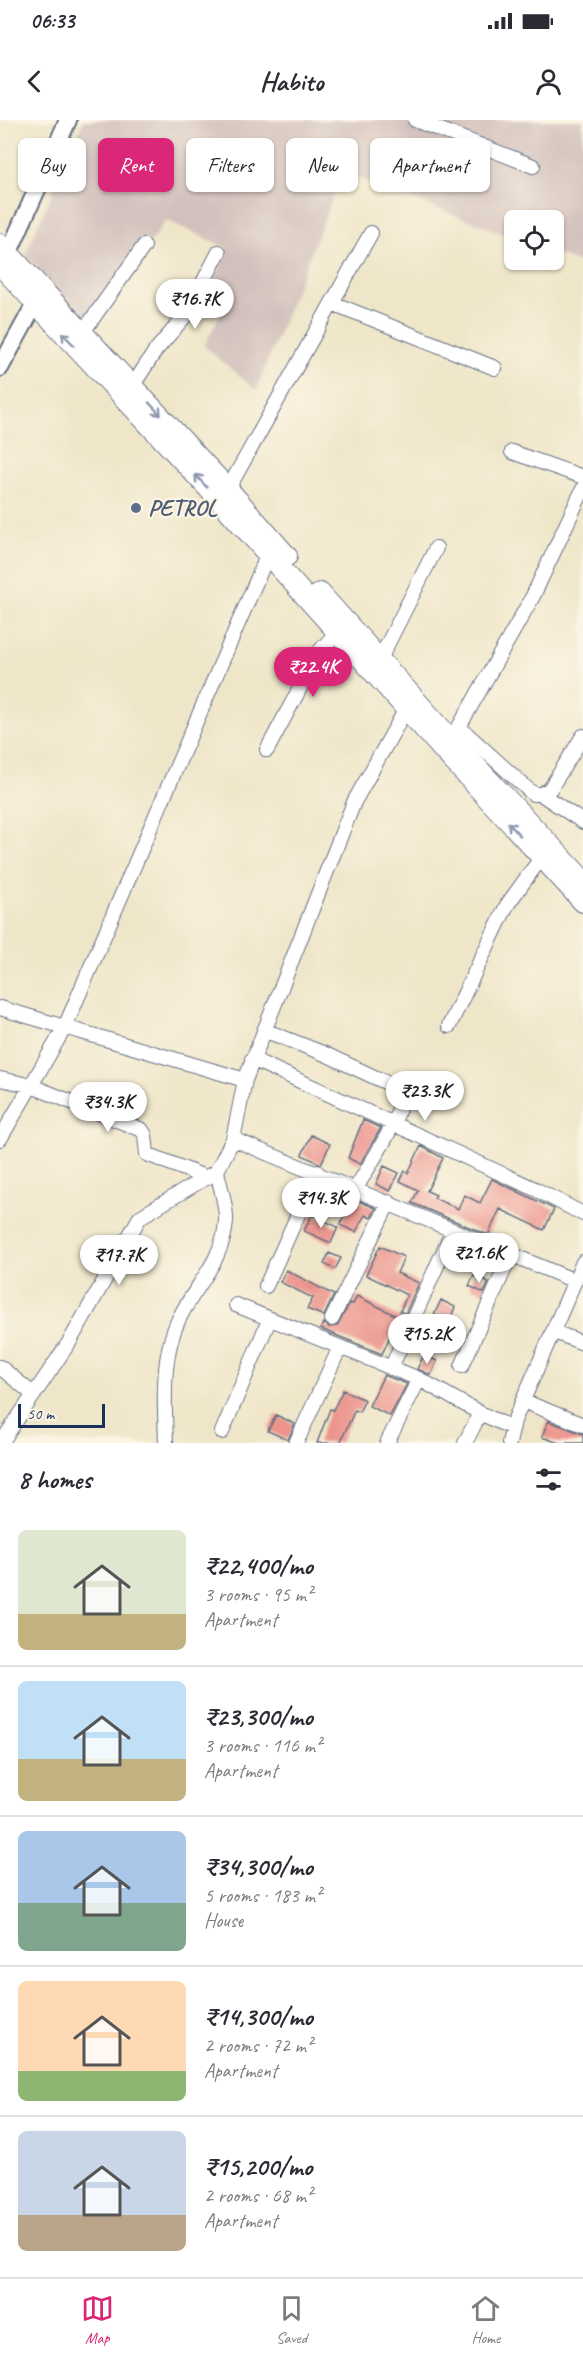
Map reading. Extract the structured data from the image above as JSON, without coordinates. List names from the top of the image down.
{
  "places": ["PETROL"],
  "scale_bar": "50 m",
  "page": {
    "status": "06:33",
    "header": "Habito",
    "chip": [
      "Buy",
      "Rent",
      "Filters",
      "New",
      "Apartment"
    ],
    "price": [
      "₹16.7K",
      "₹22.4K",
      "₹23.3K",
      "₹34.3K",
      "₹14.3K",
      "₹21.6K",
      "₹17.7K",
      "₹15.2K"
    ],
    "scale": "50 m",
    "heading": "8 homes",
    "list": [
      {
        "name": "₹22,400/mo",
        "note": "3 rooms · 95 m² · Apartment"
      },
      {
        "name": "₹23,300/mo",
        "note": "3 rooms · 116 m² · Apartment"
      },
      {
        "name": "₹34,300/mo",
        "note": "5 rooms · 183 m² · House"
      },
      {
        "name": "₹14,300/mo",
        "note": "2 rooms · 72 m² · Apartment"
      },
      {
        "name": "₹15,200/mo",
        "note": "2 rooms · 68 m² · Apartment"
      }
    ],
    "tabs": ["Map", "Saved", "Home"]
  }
}
